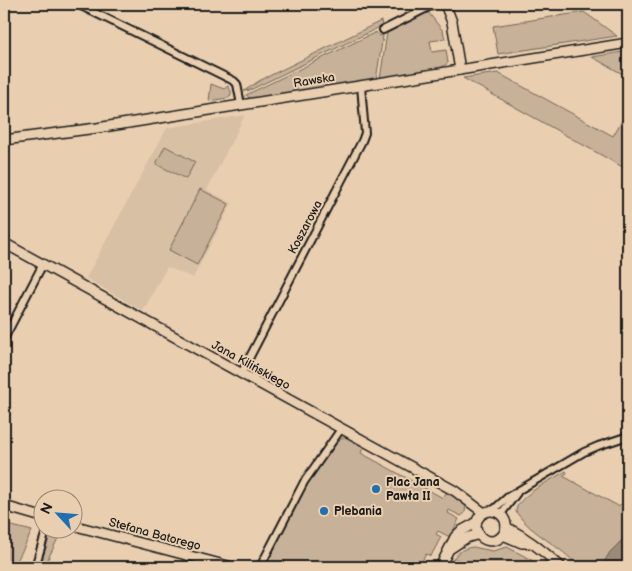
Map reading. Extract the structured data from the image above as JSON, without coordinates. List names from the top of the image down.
{
  "streets": {
    "street": [
      "Rawska",
      "Koszarowa",
      "Jana Kilińskiego",
      "Stefana Batorego"
    ]
  },
  "crossings": [
    ["Rawska", "Koszarowa"],
    ["Koszarowa", "Jana Kilińskiego"]
  ],
  "places": ["Plac Jana Pawła II", "Plebania"],
  "north": "top left"
}
